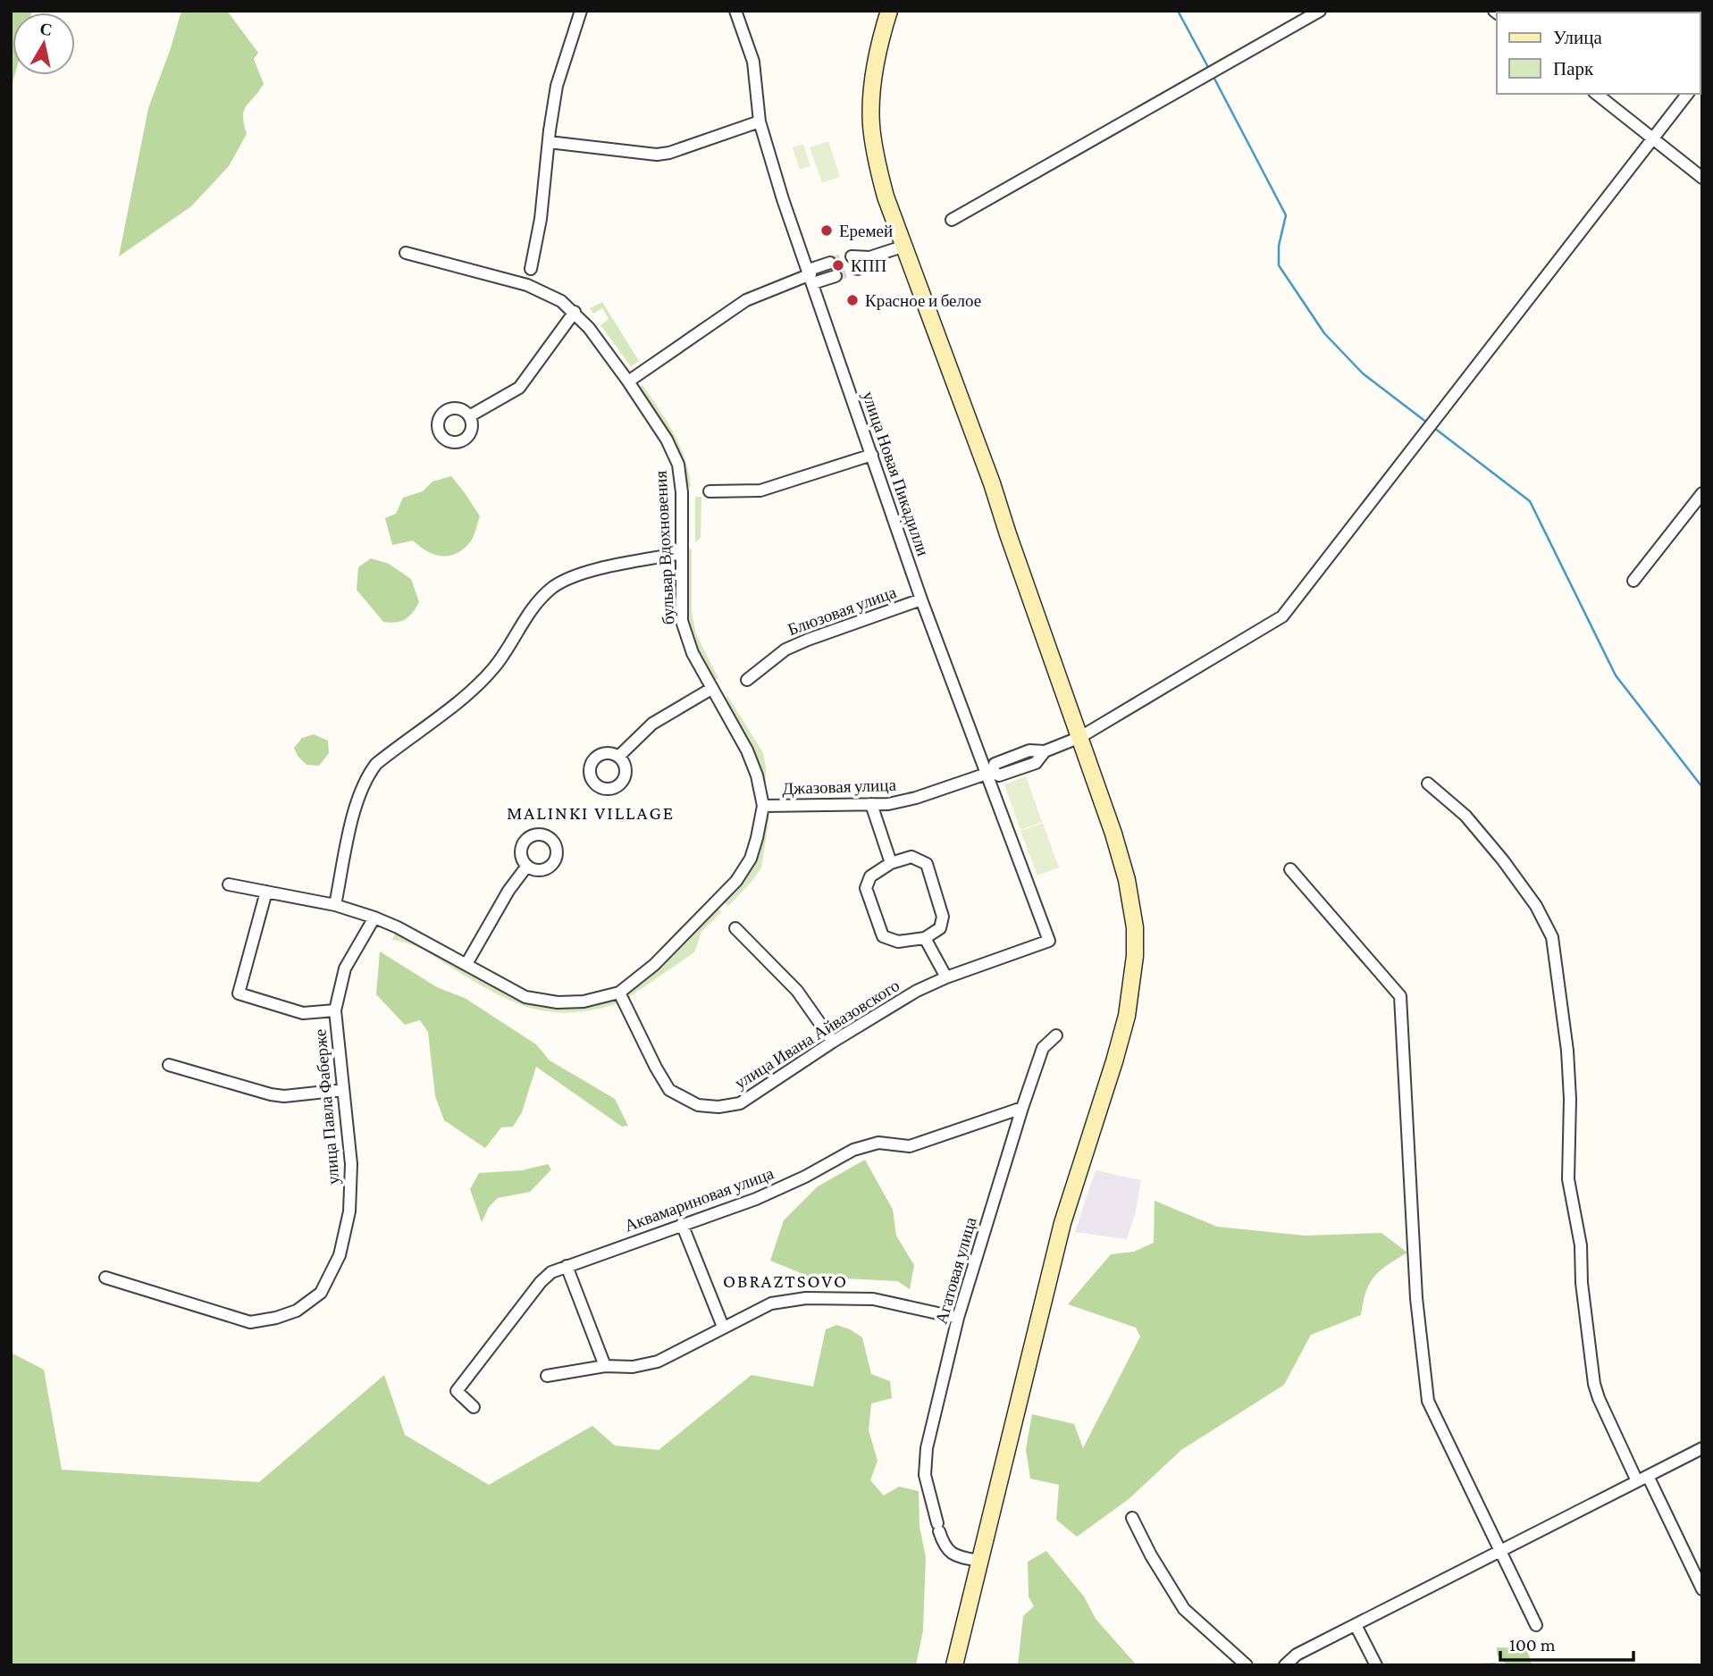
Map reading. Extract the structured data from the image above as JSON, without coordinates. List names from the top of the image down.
{
  "streets": {
    "street": [
      "улица Новая Пикадилли",
      "бульвар Вдохновения",
      "Блюзовая улица",
      "Джазовая улица",
      "улица Ивана Айвазовского",
      "улица Павла Фаберже",
      "Аквамариновая улица",
      "Агатовая улица"
    ]
  },
  "crossings": [
    ["улица Новая Пикадилли", "Блюзовая улица"],
    ["улица Новая Пикадилли", "Джазовая улица"],
    ["улица Новая Пикадилли", "улица Ивана Айвазовского"],
    ["бульвар Вдохновения", "Джазовая улица"],
    ["бульвар Вдохновения", "улица Ивана Айвазовского"],
    ["бульвар Вдохновения", "улица Павла Фаберже"],
    ["Аквамариновая улица", "Агатовая улица"]
  ],
  "districts": ["MALINKI VILLAGE", "OBRAZTSOVO"],
  "places": ["Еремей", "КПП", "Красное и белое"],
  "legend": ["Улица", "Парк"],
  "scale_bar": "100 m",
  "north": "top"
}
